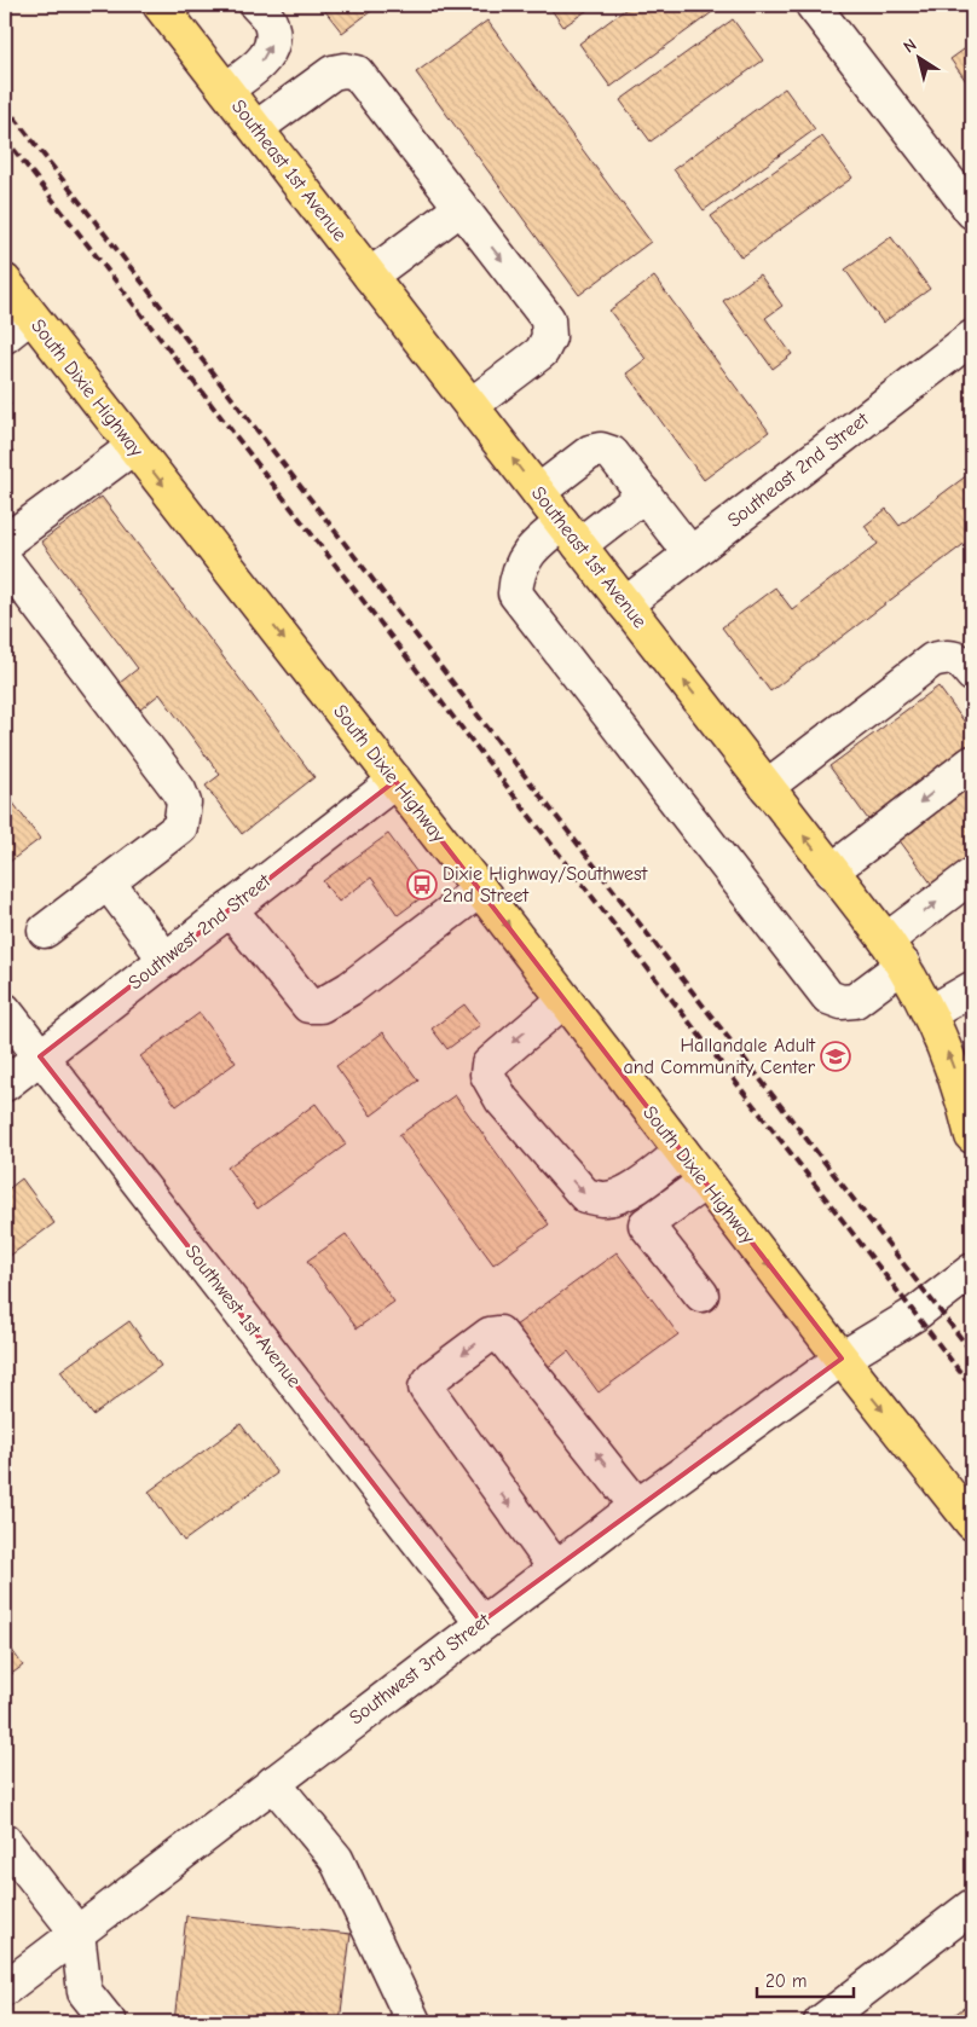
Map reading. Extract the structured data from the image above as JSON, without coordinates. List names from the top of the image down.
{
  "streets": {
    "main road": ["Southeast 1st Avenue", "South Dixie Highway"],
    "street": [
      "Southeast 2nd Street",
      "Southwest 2nd Street",
      "Southwest 1st Avenue",
      "Southwest 3rd Street"
    ]
  },
  "crossings": [
    ["Southeast 1st Avenue", "Southeast 2nd Street"],
    ["South Dixie Highway", "Southwest 2nd Street"],
    ["South Dixie Highway", "Southwest 3rd Street"],
    ["Southwest 2nd Street", "Southwest 1st Avenue"],
    ["Southwest 1st Avenue", "Southwest 3rd Street"]
  ],
  "one_way": ["Southeast 1st Avenue", "South Dixie Highway"],
  "places": {
    "bus stop": ["Dixie Highway/Southwest 2nd Street"],
    "school or university": ["Hallandale Adult and Community Center"]
  },
  "scale_bar": "20 m",
  "north": "top left"
}
